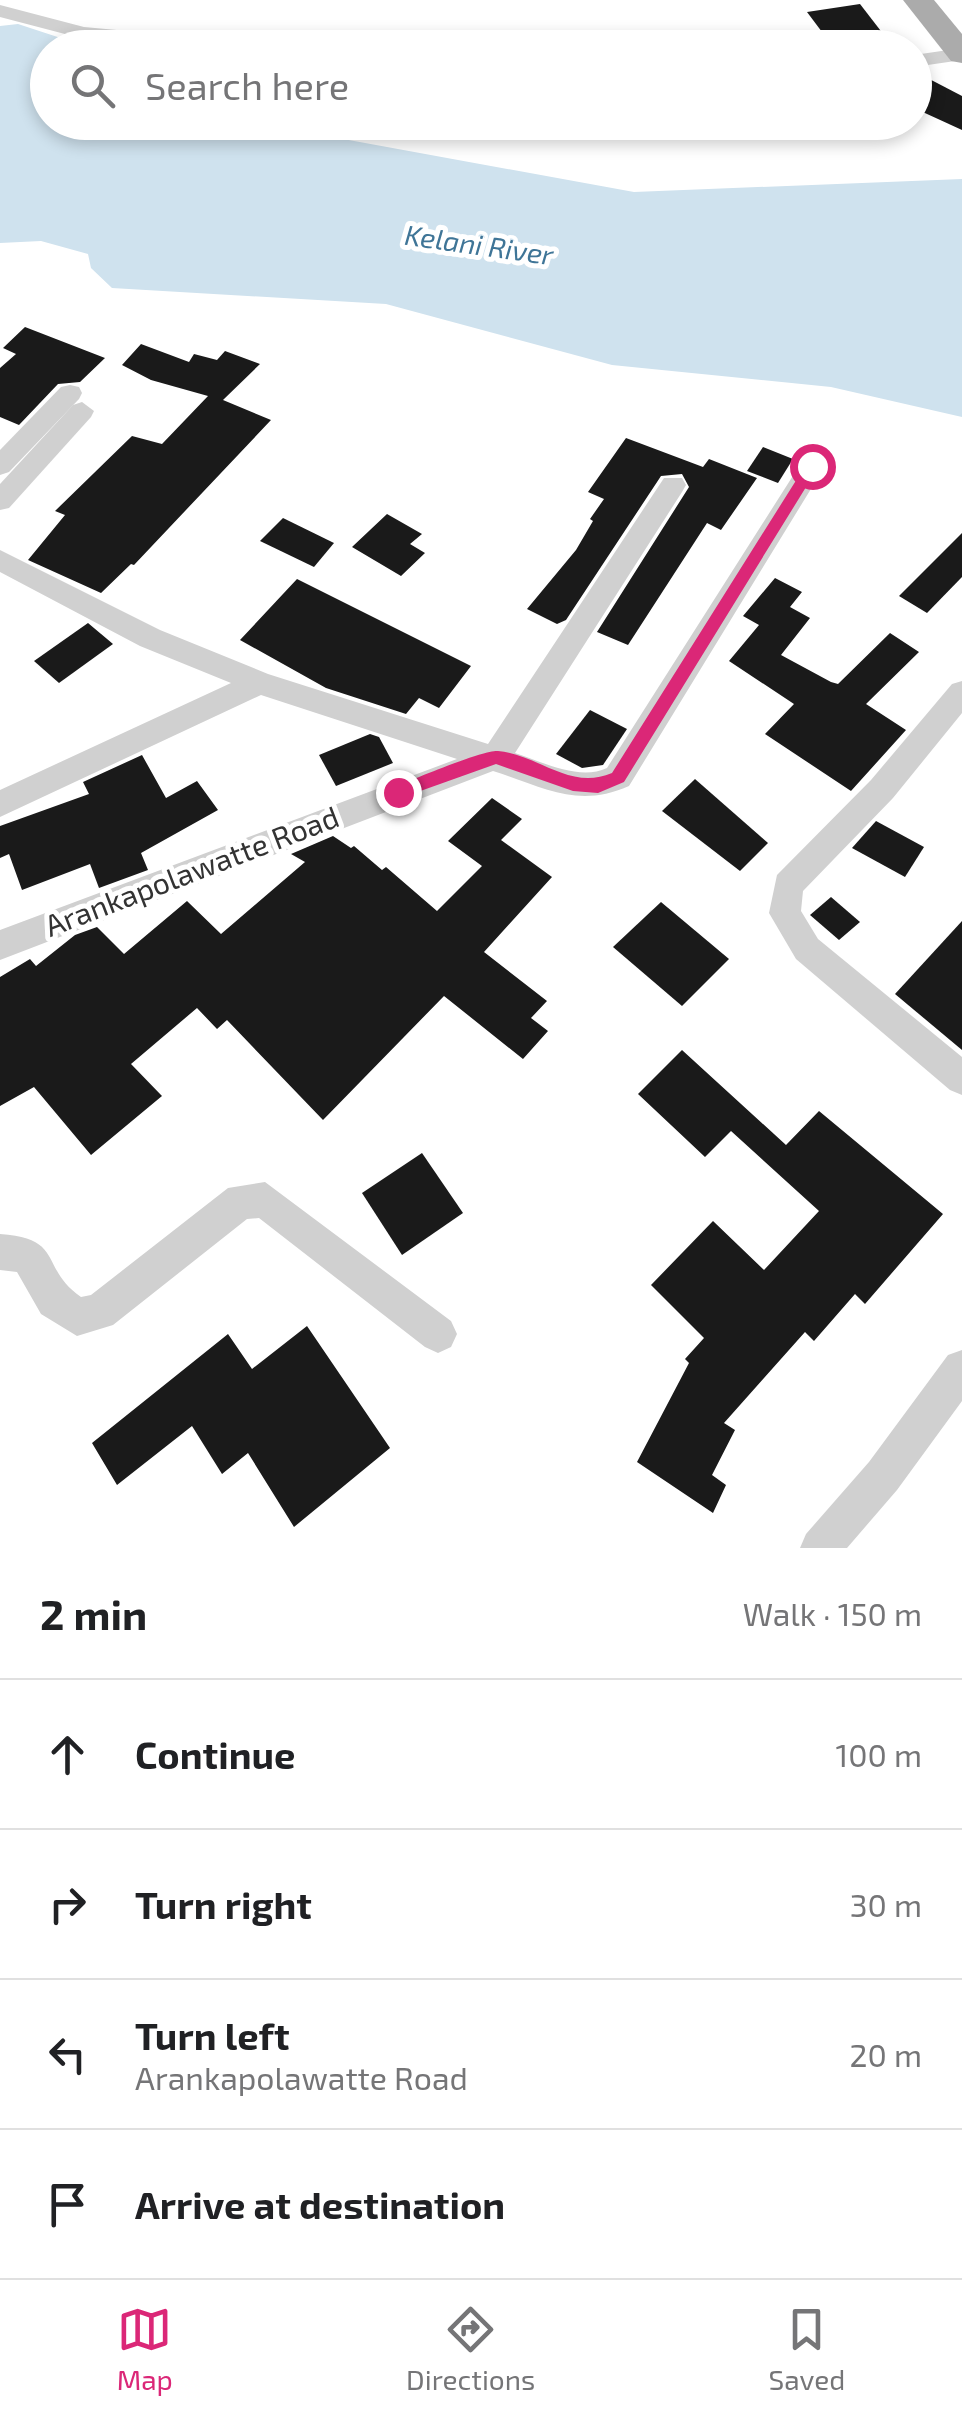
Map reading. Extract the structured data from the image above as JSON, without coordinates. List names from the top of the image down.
{
  "streets": {
    "street": ["Arankapolawatte Road"]
  },
  "water": ["Kelani River"],
  "page": {
    "search": "Search here",
    "heading": ["2 min", "Walk · 150 m"],
    "list": [
      ["Continue", "100 m"],
      ["Turn right", "30 m"],
      ["Turn left", "Arankapolawatte Road", "20 m"],
      "Arrive at destination"
    ],
    "nav": ["Map", "Directions", "Saved"]
  }
}
